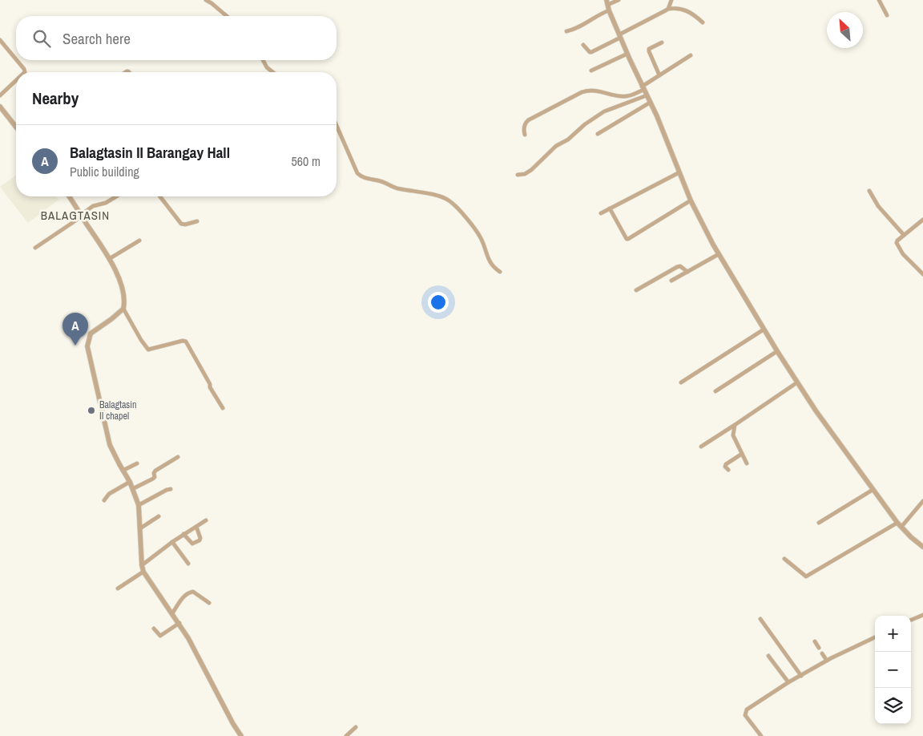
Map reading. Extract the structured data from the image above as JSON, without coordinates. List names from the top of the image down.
{
  "districts": ["BALAGTASIN"],
  "places": ["Balagtasin II chapel"],
  "north": "top left",
  "page": {
    "search": "Search here",
    "heading": "Nearby",
    "list": [
      {
        "mark": "A",
        "name": "Balagtasin II Barangay Hall",
        "note": "Public building",
        "value": "560 m"
      }
    ],
    "pins": "A",
    "map_buttons": ["+", "−"]
  }
}
